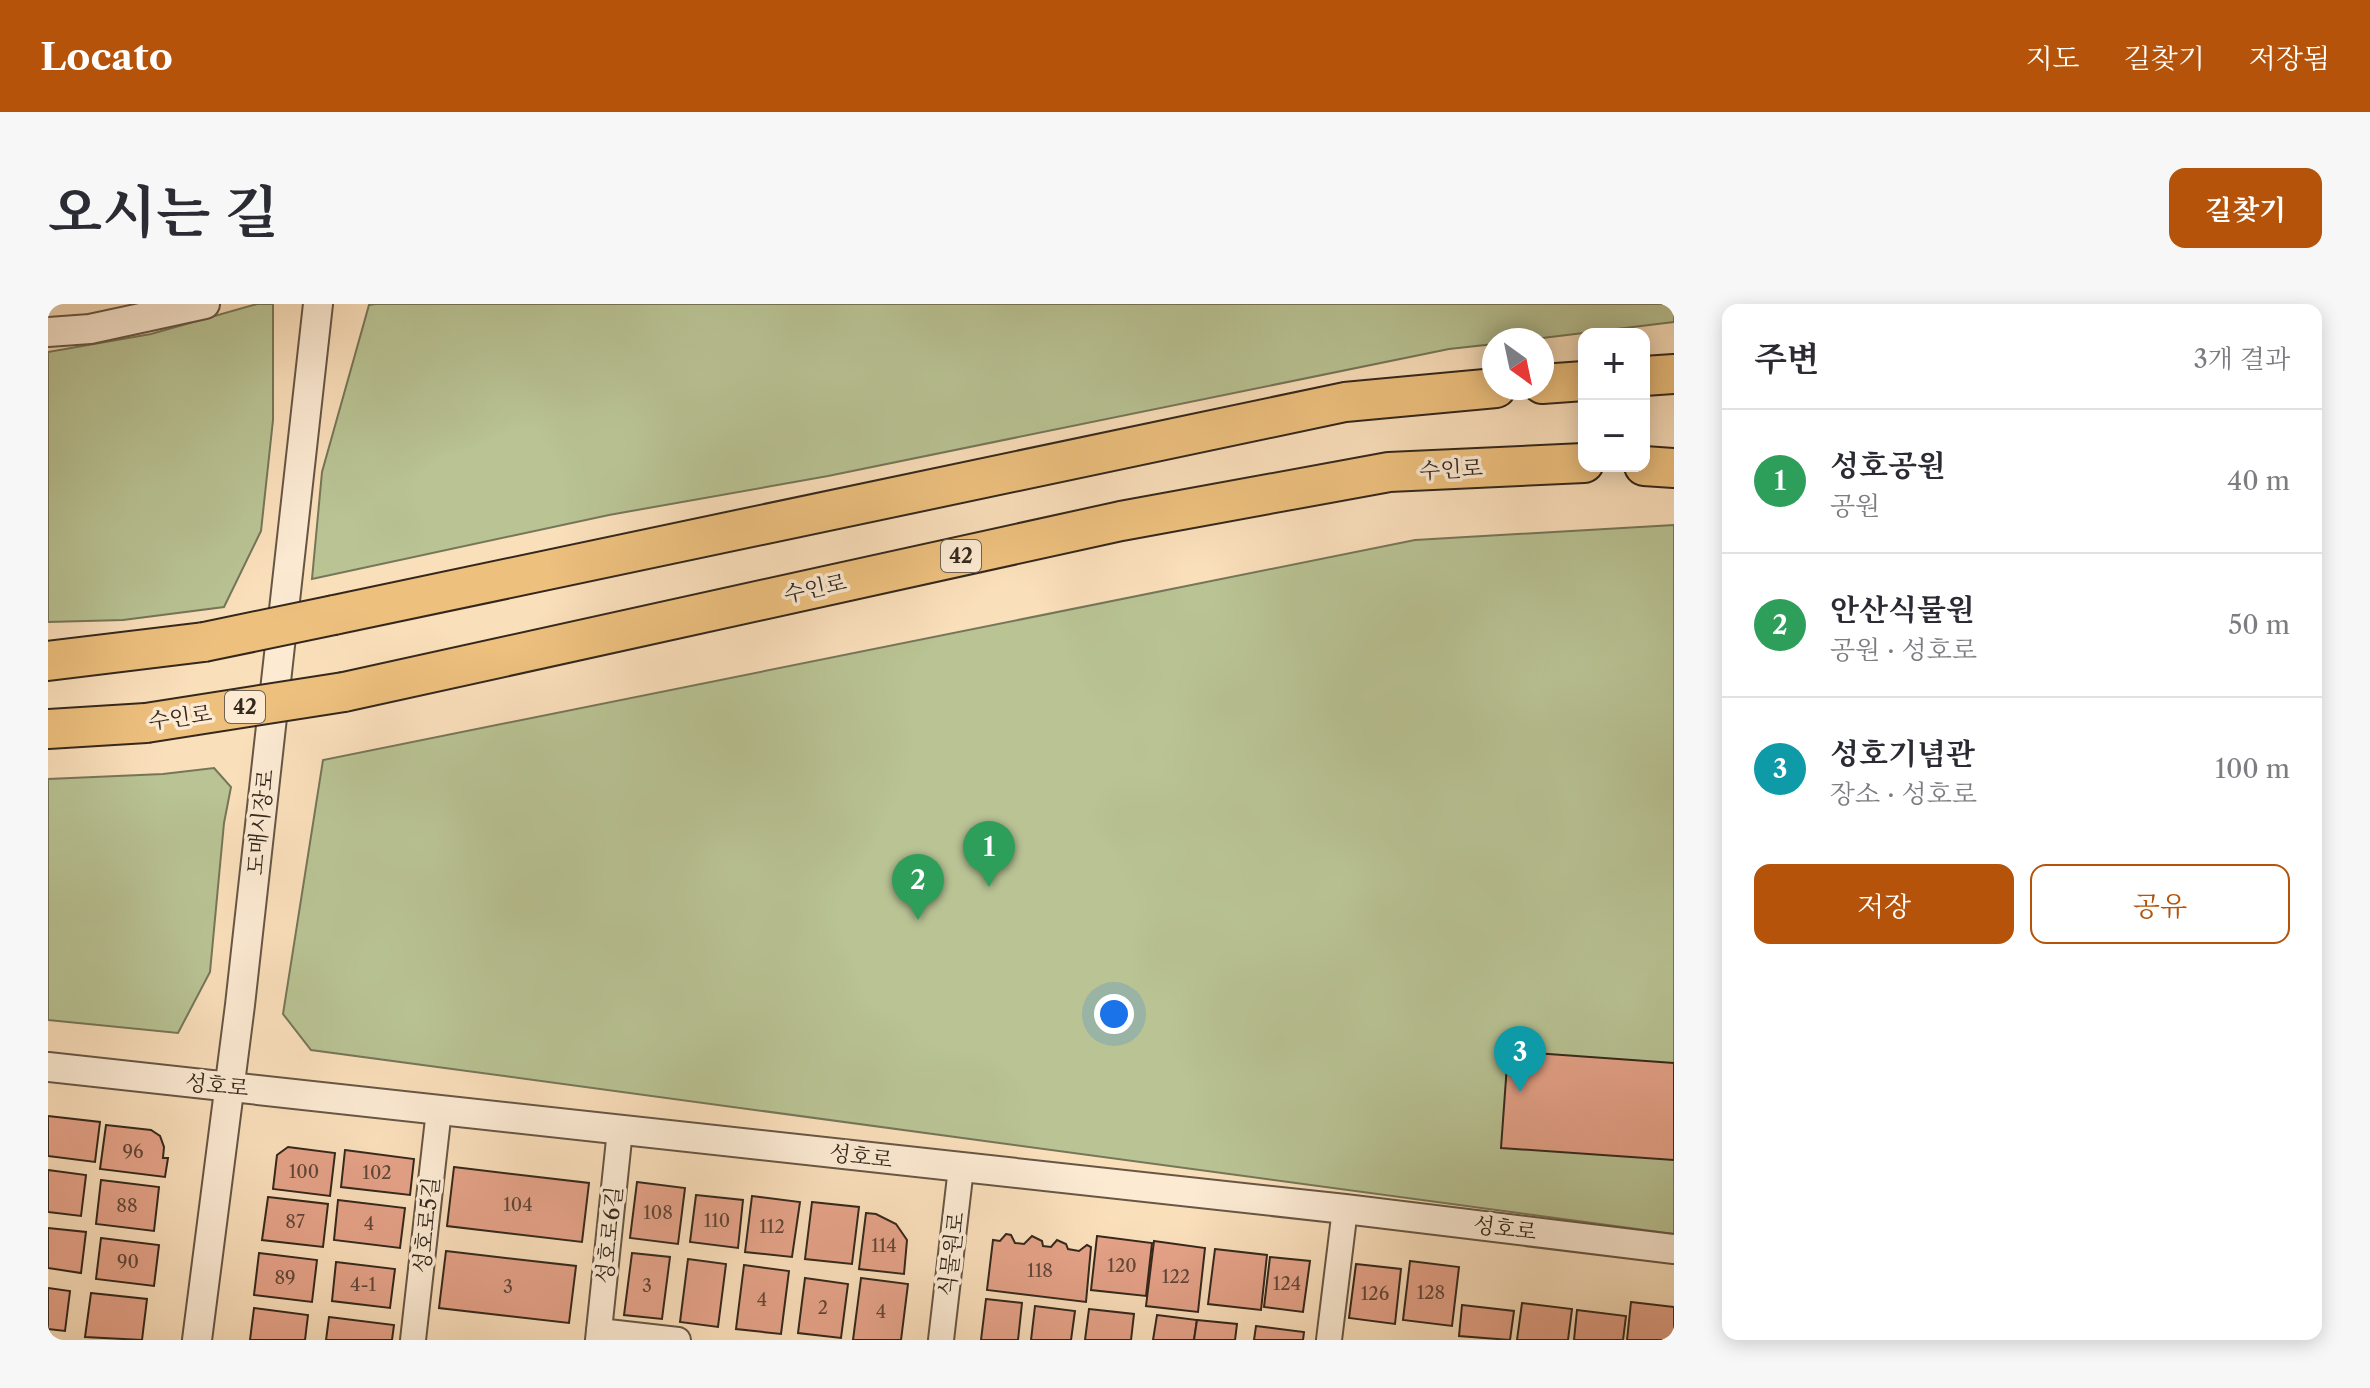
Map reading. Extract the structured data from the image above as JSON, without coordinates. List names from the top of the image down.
{
  "streets": {
    "highway": ["수인로", "42"],
    "street": [
      "도매시장로",
      "성호로",
      "성호로5길",
      "성호로6길",
      "식물원로"
    ]
  },
  "crossings": [
    ["도매시장로", "성호로"],
    ["성호로", "성호로5길"],
    ["성호로", "성호로6길"],
    ["성호로", "식물원로"]
  ],
  "house_numbers": [
    "96",
    "100",
    "102",
    "104",
    "88",
    "108",
    "110",
    "87",
    "4",
    "112",
    "114",
    "90",
    "120",
    "118",
    "122",
    "89",
    "124",
    "4-1",
    "3",
    "3",
    "128",
    "126",
    "4",
    "2",
    "4"
  ],
  "north": "bottom right",
  "page": {
    "header": "Locato",
    "nav": ["지도", "길찾기", "저장됨"],
    "title": "오시는 길",
    "buttons": [
      "길찾기",
      ["저장", "공유"]
    ],
    "heading": ["주변", "3개 결과"],
    "map_buttons": ["+", "−"],
    "list": [
      {
        "mark": "1",
        "name": "성호공원",
        "note": "공원",
        "value": "40 m"
      },
      {
        "mark": "2",
        "name": "안산식물원",
        "note": "공원 · 성호로",
        "value": "50 m"
      },
      {
        "mark": "3",
        "name": "성호기념관",
        "note": "장소 · 성호로",
        "value": "100 m"
      }
    ],
    "pins": ["1", "2", "3"]
  }
}
